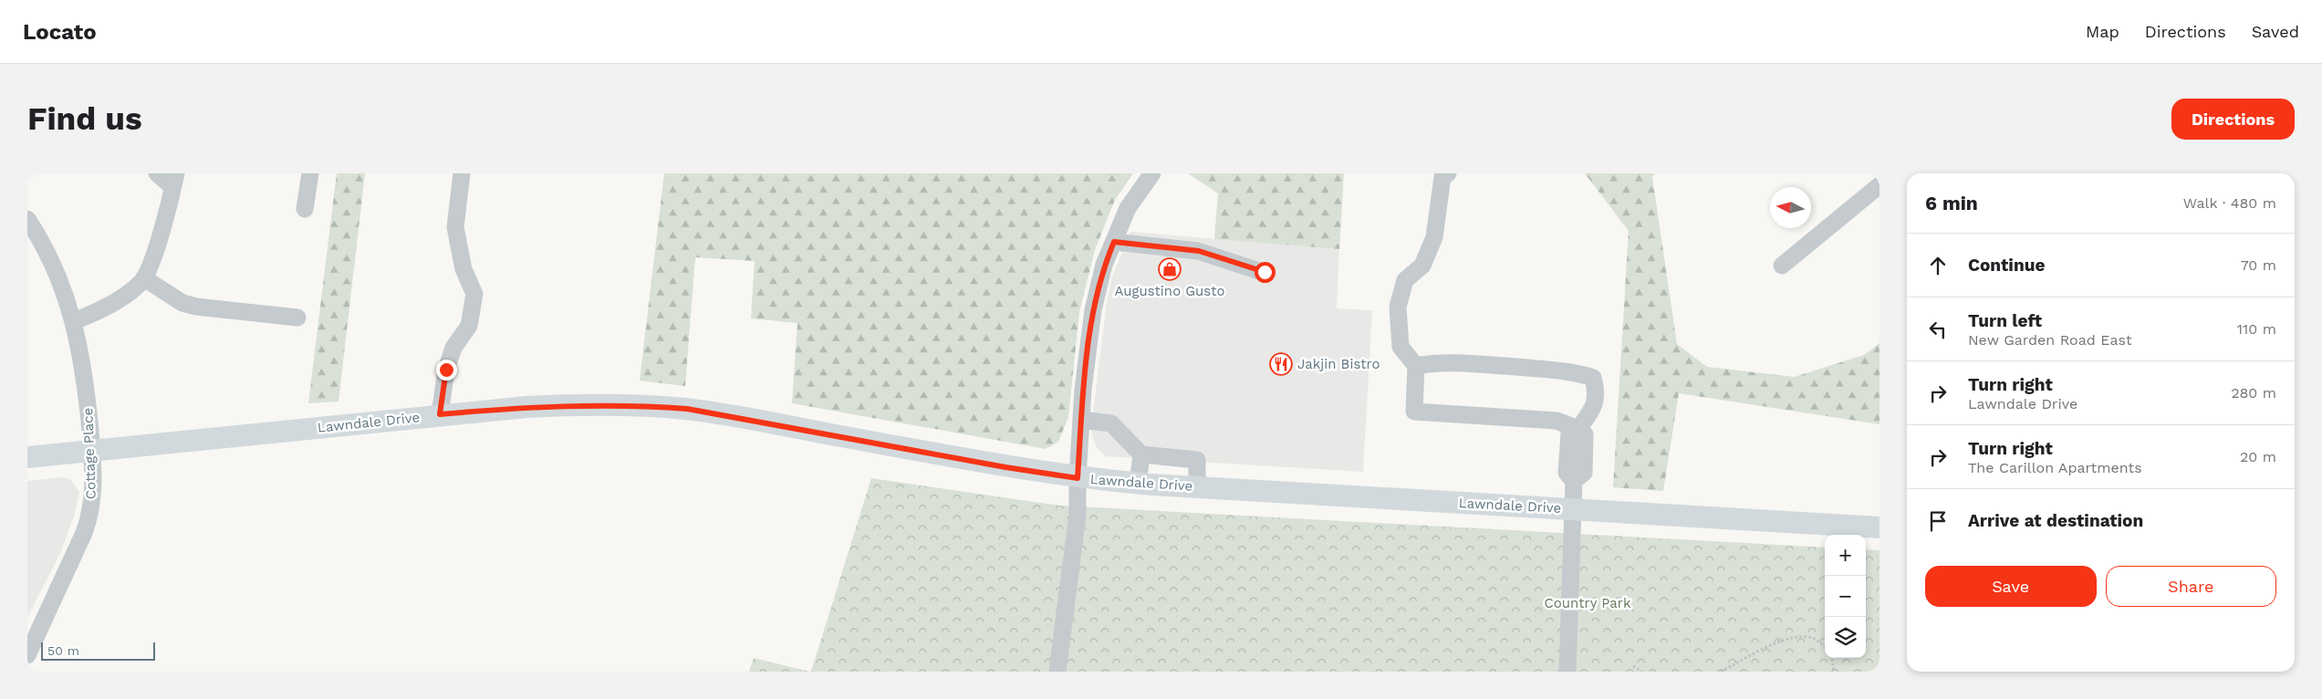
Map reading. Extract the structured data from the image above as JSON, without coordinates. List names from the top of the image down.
{
  "streets": {
    "main road": ["Lawndale Drive"],
    "street": ["Cottage Place"]
  },
  "crossings": [
    ["Lawndale Drive", "Cottage Place"]
  ],
  "parks": ["Country Park"],
  "places": {
    "shop": ["Augustino Gusto"],
    "restaurant": ["Jakjin Bistro"]
  },
  "scale_bar": "50 m",
  "north": "left",
  "page": {
    "header": "Locato",
    "nav": ["Map", "Directions", "Saved"],
    "buttons": [
      "Directions",
      ["Save", "Share"]
    ],
    "title": "Find us",
    "heading": ["6 min", "Walk · 480 m"],
    "list": [
      ["Continue", "70 m"],
      ["Turn left", "New Garden Road East", "110 m"],
      ["Turn right", "Lawndale Drive", "280 m"],
      ["Turn right", "The Carillon Apartments", "20 m"],
      "Arrive at destination"
    ],
    "map_buttons": ["+", "−"],
    "scale": "50 m"
  }
}
